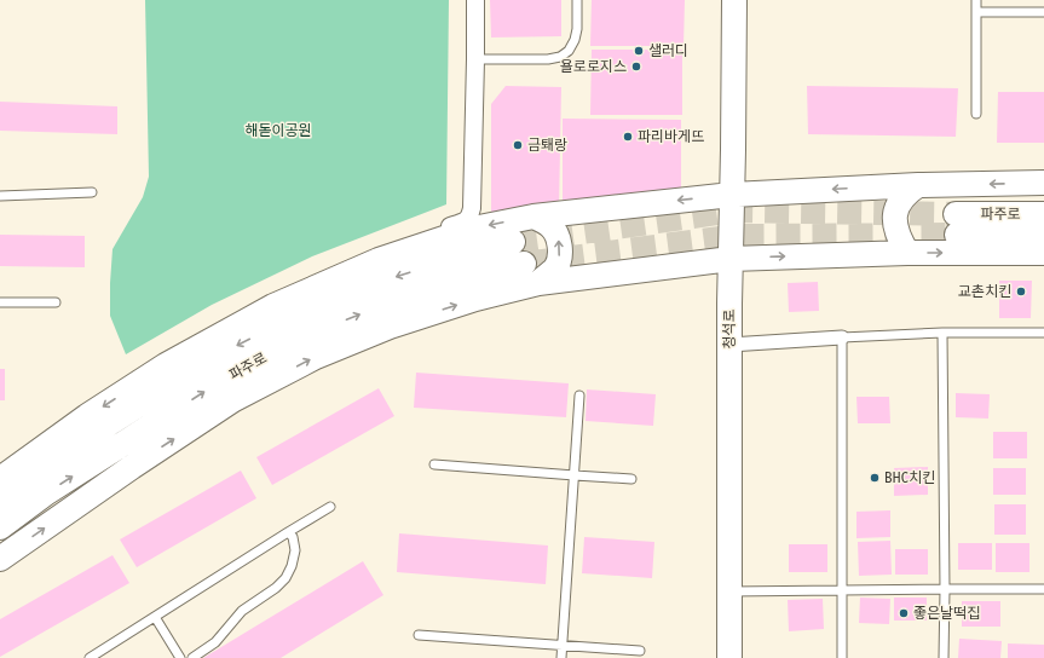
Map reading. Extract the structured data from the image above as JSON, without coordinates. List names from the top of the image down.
{
  "streets": {
    "main road": ["파주로", "청석로"]
  },
  "parks": ["해돋이공원"],
  "places": [
    "샐러디",
    "욜로로지스",
    "파리바게뜨",
    "금퇘랑",
    "교촌치킨",
    "BHC치킨",
    "좋은날떡집"
  ]
}
